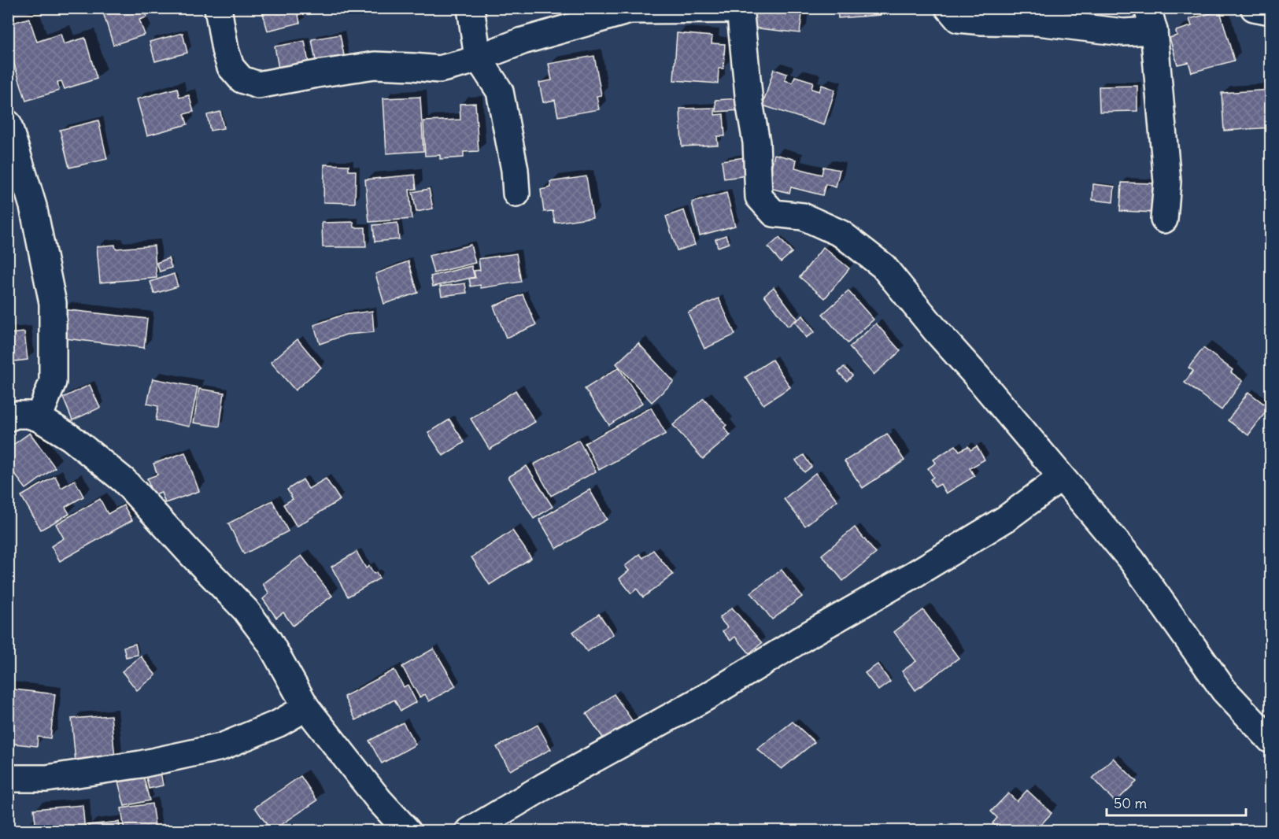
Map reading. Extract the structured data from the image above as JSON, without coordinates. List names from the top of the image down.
{
  "scale_bar": "50 m"
}
